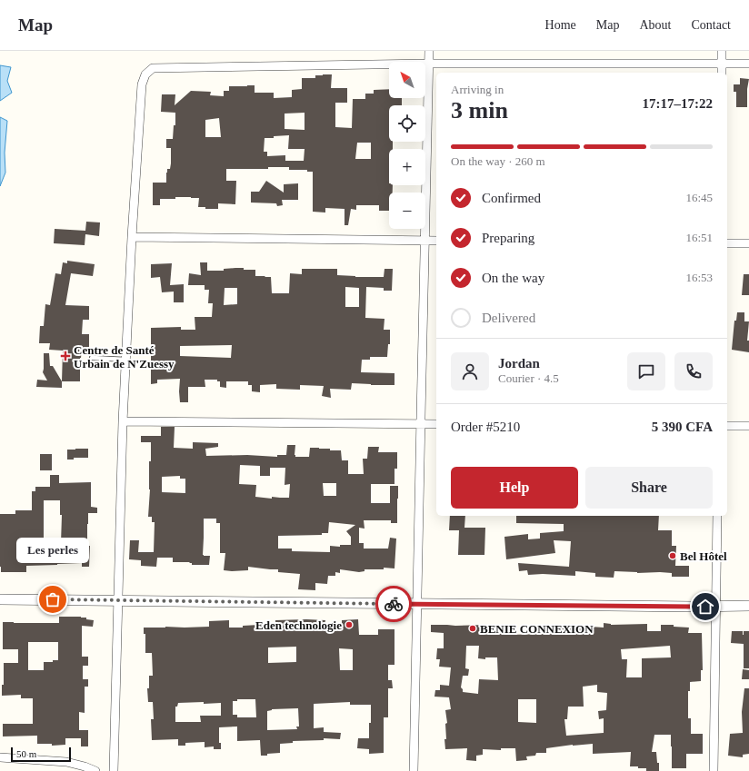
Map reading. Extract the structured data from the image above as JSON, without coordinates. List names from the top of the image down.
{
  "places": {
    "health": ["Centre de Santé Urbain de N'Zuessy"],
    "other": [
      "Bel Hôtel",
      "Les perles",
      "Eden technologie",
      "BENIE CONNEXION"
    ]
  },
  "scale_bar": "50 m",
  "north": "top left",
  "page": {
    "header": "Map",
    "nav": [
      "Home",
      "Map",
      "About",
      "Contact"
    ],
    "map_buttons": ["+", "−"],
    "heading": ["3 min", "Arriving in", "17:17–17:22"],
    "panel": [
      "Jordan",
      "Courier · 4.5",
      "Order #5210",
      "5 390 CFA"
    ],
    "bar": "On the way · 260 m",
    "list": [
      ["Confirmed", "16:45"],
      ["Preparing", "16:51"],
      ["On the way", "16:53"],
      "Delivered"
    ],
    "buttons": ["Help", "Share"],
    "bubble": "Les perles",
    "scale": "50 m"
  }
}
